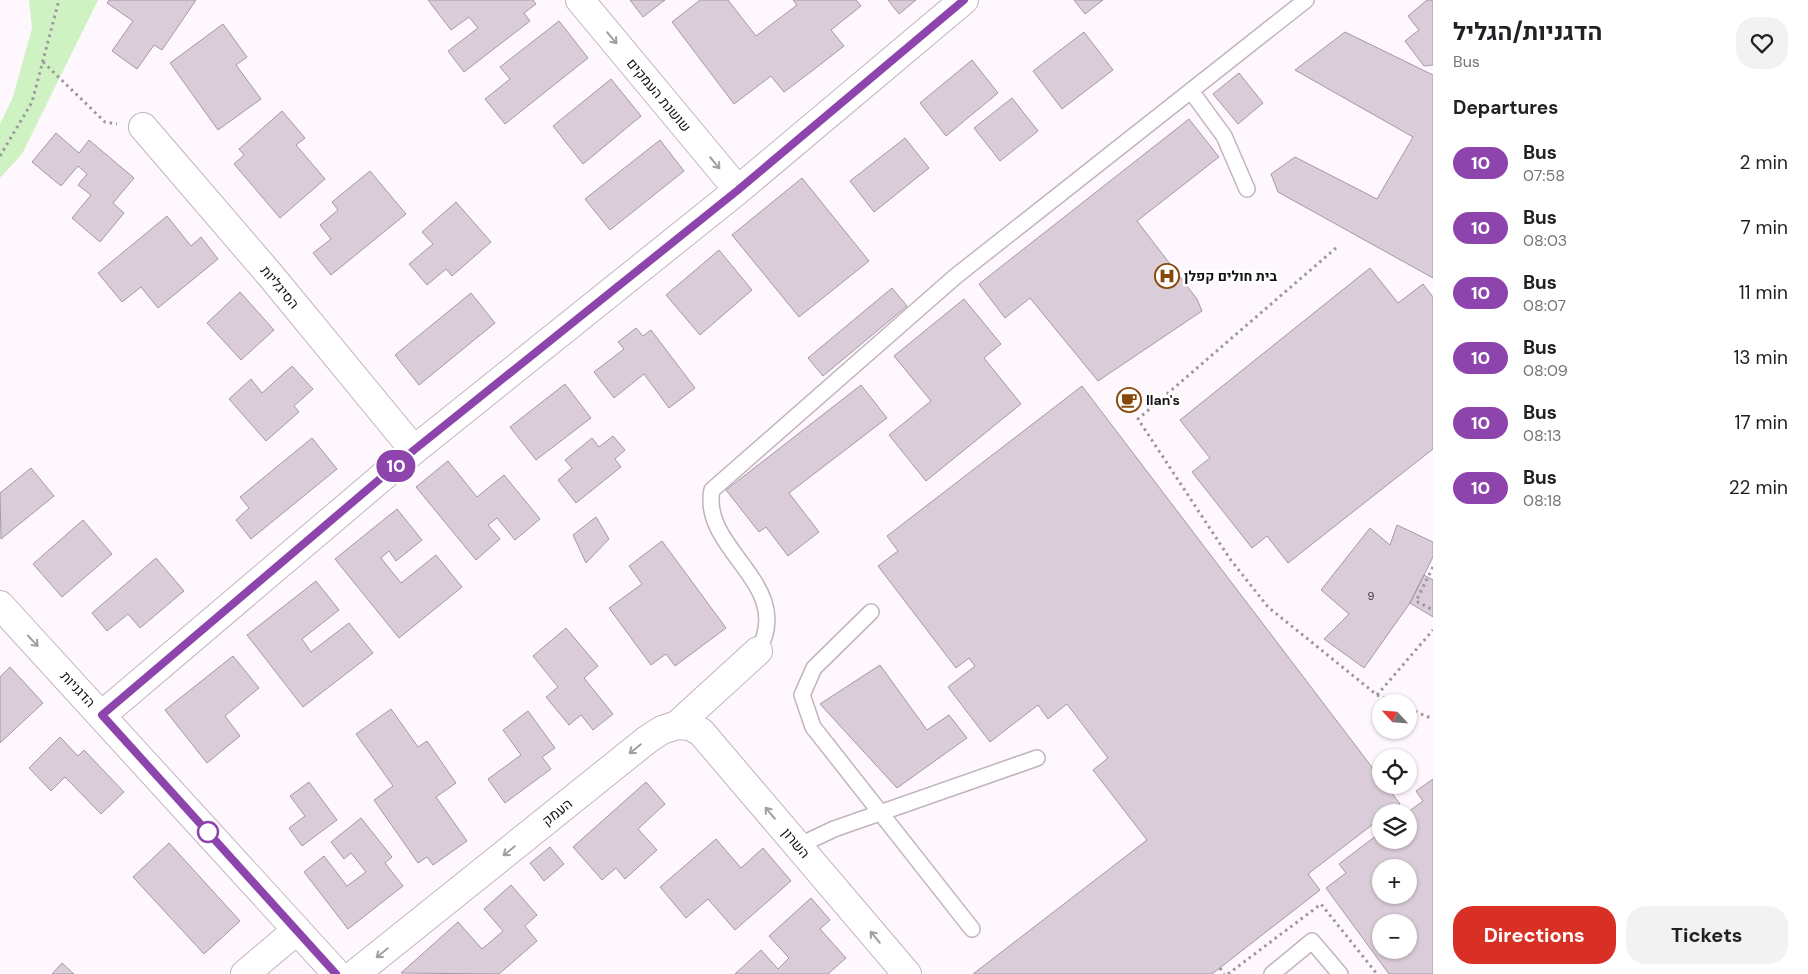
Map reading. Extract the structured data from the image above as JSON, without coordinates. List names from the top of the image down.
{
  "streets": {
    "street": [
      "שושנת העמקים",
      "הסיגליות",
      "הדגניות",
      "העמק",
      "השרון"
    ]
  },
  "crossings": [
    ["העמק", "השרון"]
  ],
  "one_way": ["שושנת העמקים", "העמק", "השרון"],
  "places": {
    "hospital": ["בית חולים קפלן"],
    "cafe": ["Ilan's"]
  },
  "lines": ["bus line 10"],
  "house_numbers": ["9"],
  "north": "top left",
  "page": {
    "on_map": "10",
    "heading": [
      ["הדגניות/הגליל", "Bus"],
      "Departures"
    ],
    "list": [
      {
        "mark": "10",
        "name": "Bus",
        "note": "07:58",
        "value": "2 min"
      },
      {
        "mark": "10",
        "name": "Bus",
        "note": "08:03",
        "value": "7 min"
      },
      {
        "mark": "10",
        "name": "Bus",
        "note": "08:07",
        "value": "11 min"
      },
      {
        "mark": "10",
        "name": "Bus",
        "note": "08:09",
        "value": "13 min"
      },
      {
        "mark": "10",
        "name": "Bus",
        "note": "08:13",
        "value": "17 min"
      },
      {
        "mark": "10",
        "name": "Bus",
        "note": "08:18",
        "value": "22 min"
      }
    ],
    "map_buttons": ["+", "−"],
    "buttons": ["Directions", "Tickets"]
  }
}
